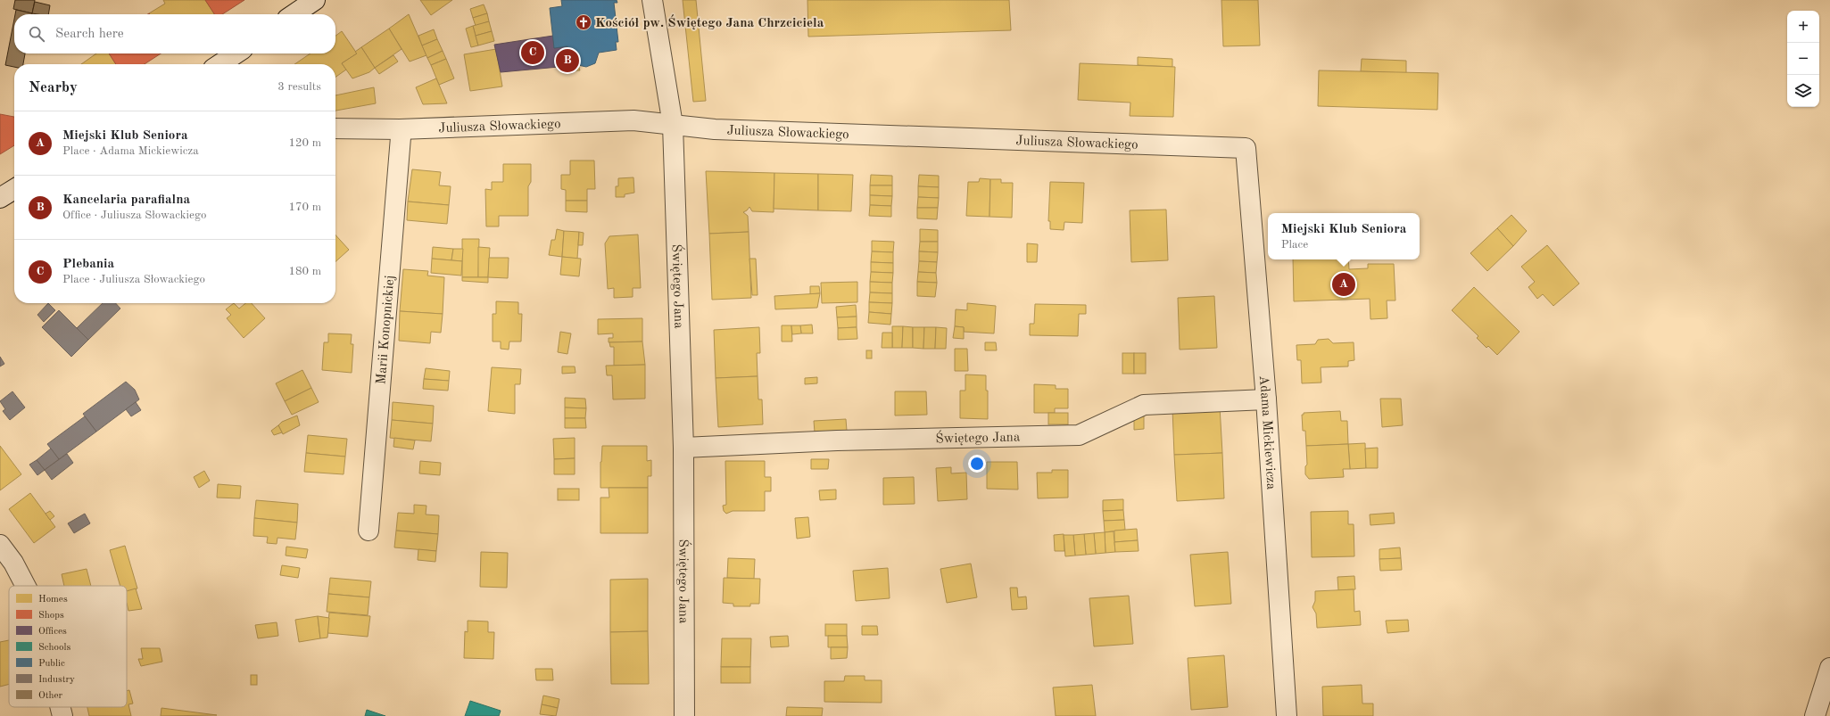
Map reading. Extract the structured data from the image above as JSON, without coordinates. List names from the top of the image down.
{
  "streets": {
    "street": [
      "Juliusza Słowackiego",
      "Świętego Jana",
      "Marii Konopnickiej",
      "Adama Mickiewicza"
    ]
  },
  "crossings": [
    ["Juliusza Słowackiego", "Świętego Jana"],
    ["Juliusza Słowackiego", "Marii Konopnickiej"],
    ["Juliusza Słowackiego", "Adama Mickiewicza"],
    ["Świętego Jana", "Adama Mickiewicza"]
  ],
  "places": {
    "church": ["Kościół pw. Świętego Jana Chrzciciela"]
  },
  "legend": [
    "Homes",
    "Shops",
    "Offices",
    "Schools",
    "Public",
    "Industry",
    "Other"
  ],
  "page": {
    "map_buttons": ["+", "−"],
    "search": "Search here",
    "pins": ["C", "B", "A"],
    "heading": ["Nearby", "3 results"],
    "list": [
      {
        "mark": "A",
        "name": "Miejski Klub Seniora",
        "note": "Place · Adama Mickiewicza",
        "value": "120 m"
      },
      {
        "mark": "B",
        "name": "Kancelaria parafialna",
        "note": "Office · Juliusza Słowackiego",
        "value": "170 m"
      },
      {
        "mark": "C",
        "name": "Plebania",
        "note": "Place · Juliusza Słowackiego",
        "value": "180 m"
      }
    ],
    "popup": ["Miejski Klub Seniora", "Place"]
  }
}
